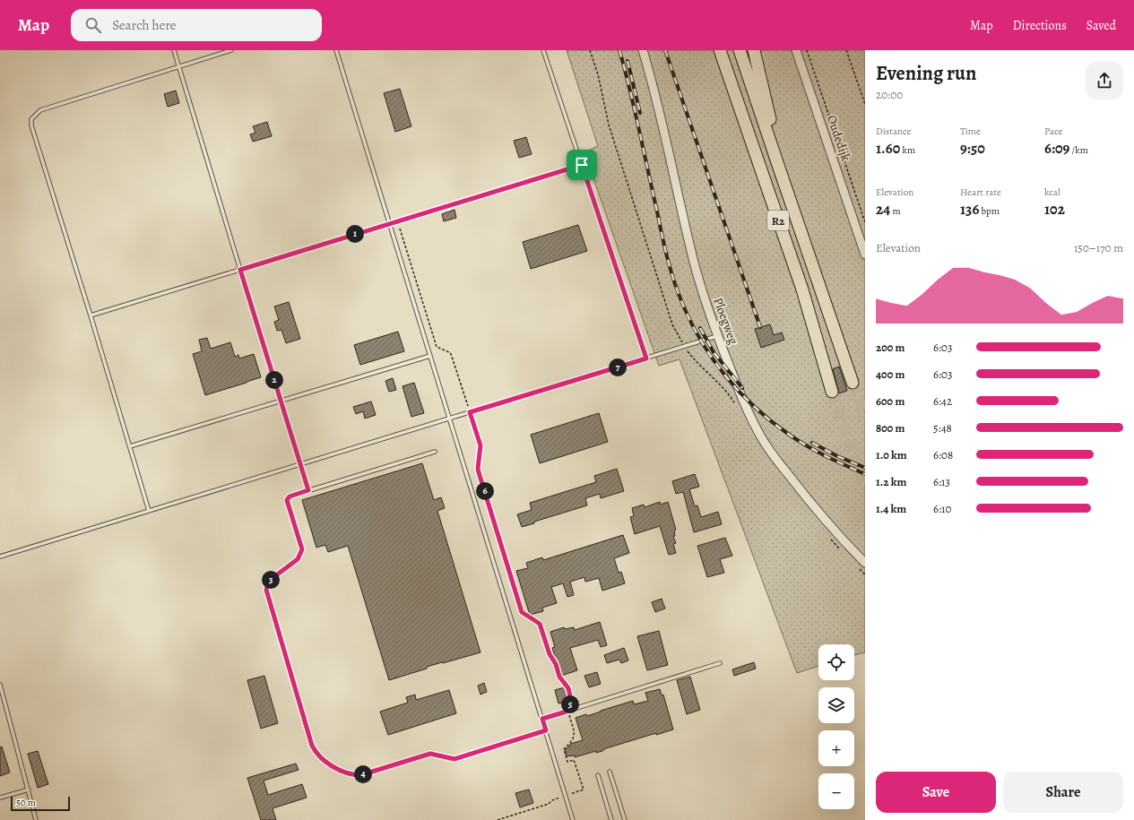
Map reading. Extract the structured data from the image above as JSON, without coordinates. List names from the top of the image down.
{
  "streets": {
    "highway": ["R2"],
    "street": ["Oudedijk", "Ploegweg"]
  },
  "scale_bar": "50 m",
  "page": {
    "header": "Map",
    "search": "Search here",
    "nav": ["Map", "Directions", "Saved"],
    "heading": ["Evening run", "20:00"],
    "stats": [
      ["Distance", "1.60 km"],
      ["Time", "9:50"],
      ["Pace", "6:09 /km"],
      ["Elevation", "24 m"],
      ["Heart rate", "136 bpm"],
      ["kcal", "102"]
    ],
    "pins": [
      "1",
      "7",
      "2",
      "6",
      "3",
      "5",
      "4"
    ],
    "chart": ["Elevation", "150–170 m"],
    "list": [
      {
        "name": "200 m",
        "note": "6:03"
      },
      {
        "name": "400 m",
        "note": "6:03"
      },
      {
        "name": "600 m",
        "note": "6:42"
      },
      {
        "name": "800 m",
        "note": "5:48"
      },
      {
        "name": "1.0 km",
        "note": "6:08"
      },
      {
        "name": "1.2 km",
        "note": "6:13"
      },
      {
        "name": "1.4 km",
        "note": "6:10"
      }
    ],
    "map_buttons": ["+", "−"],
    "buttons": ["Save", "Share"],
    "scale": "50 m"
  }
}
